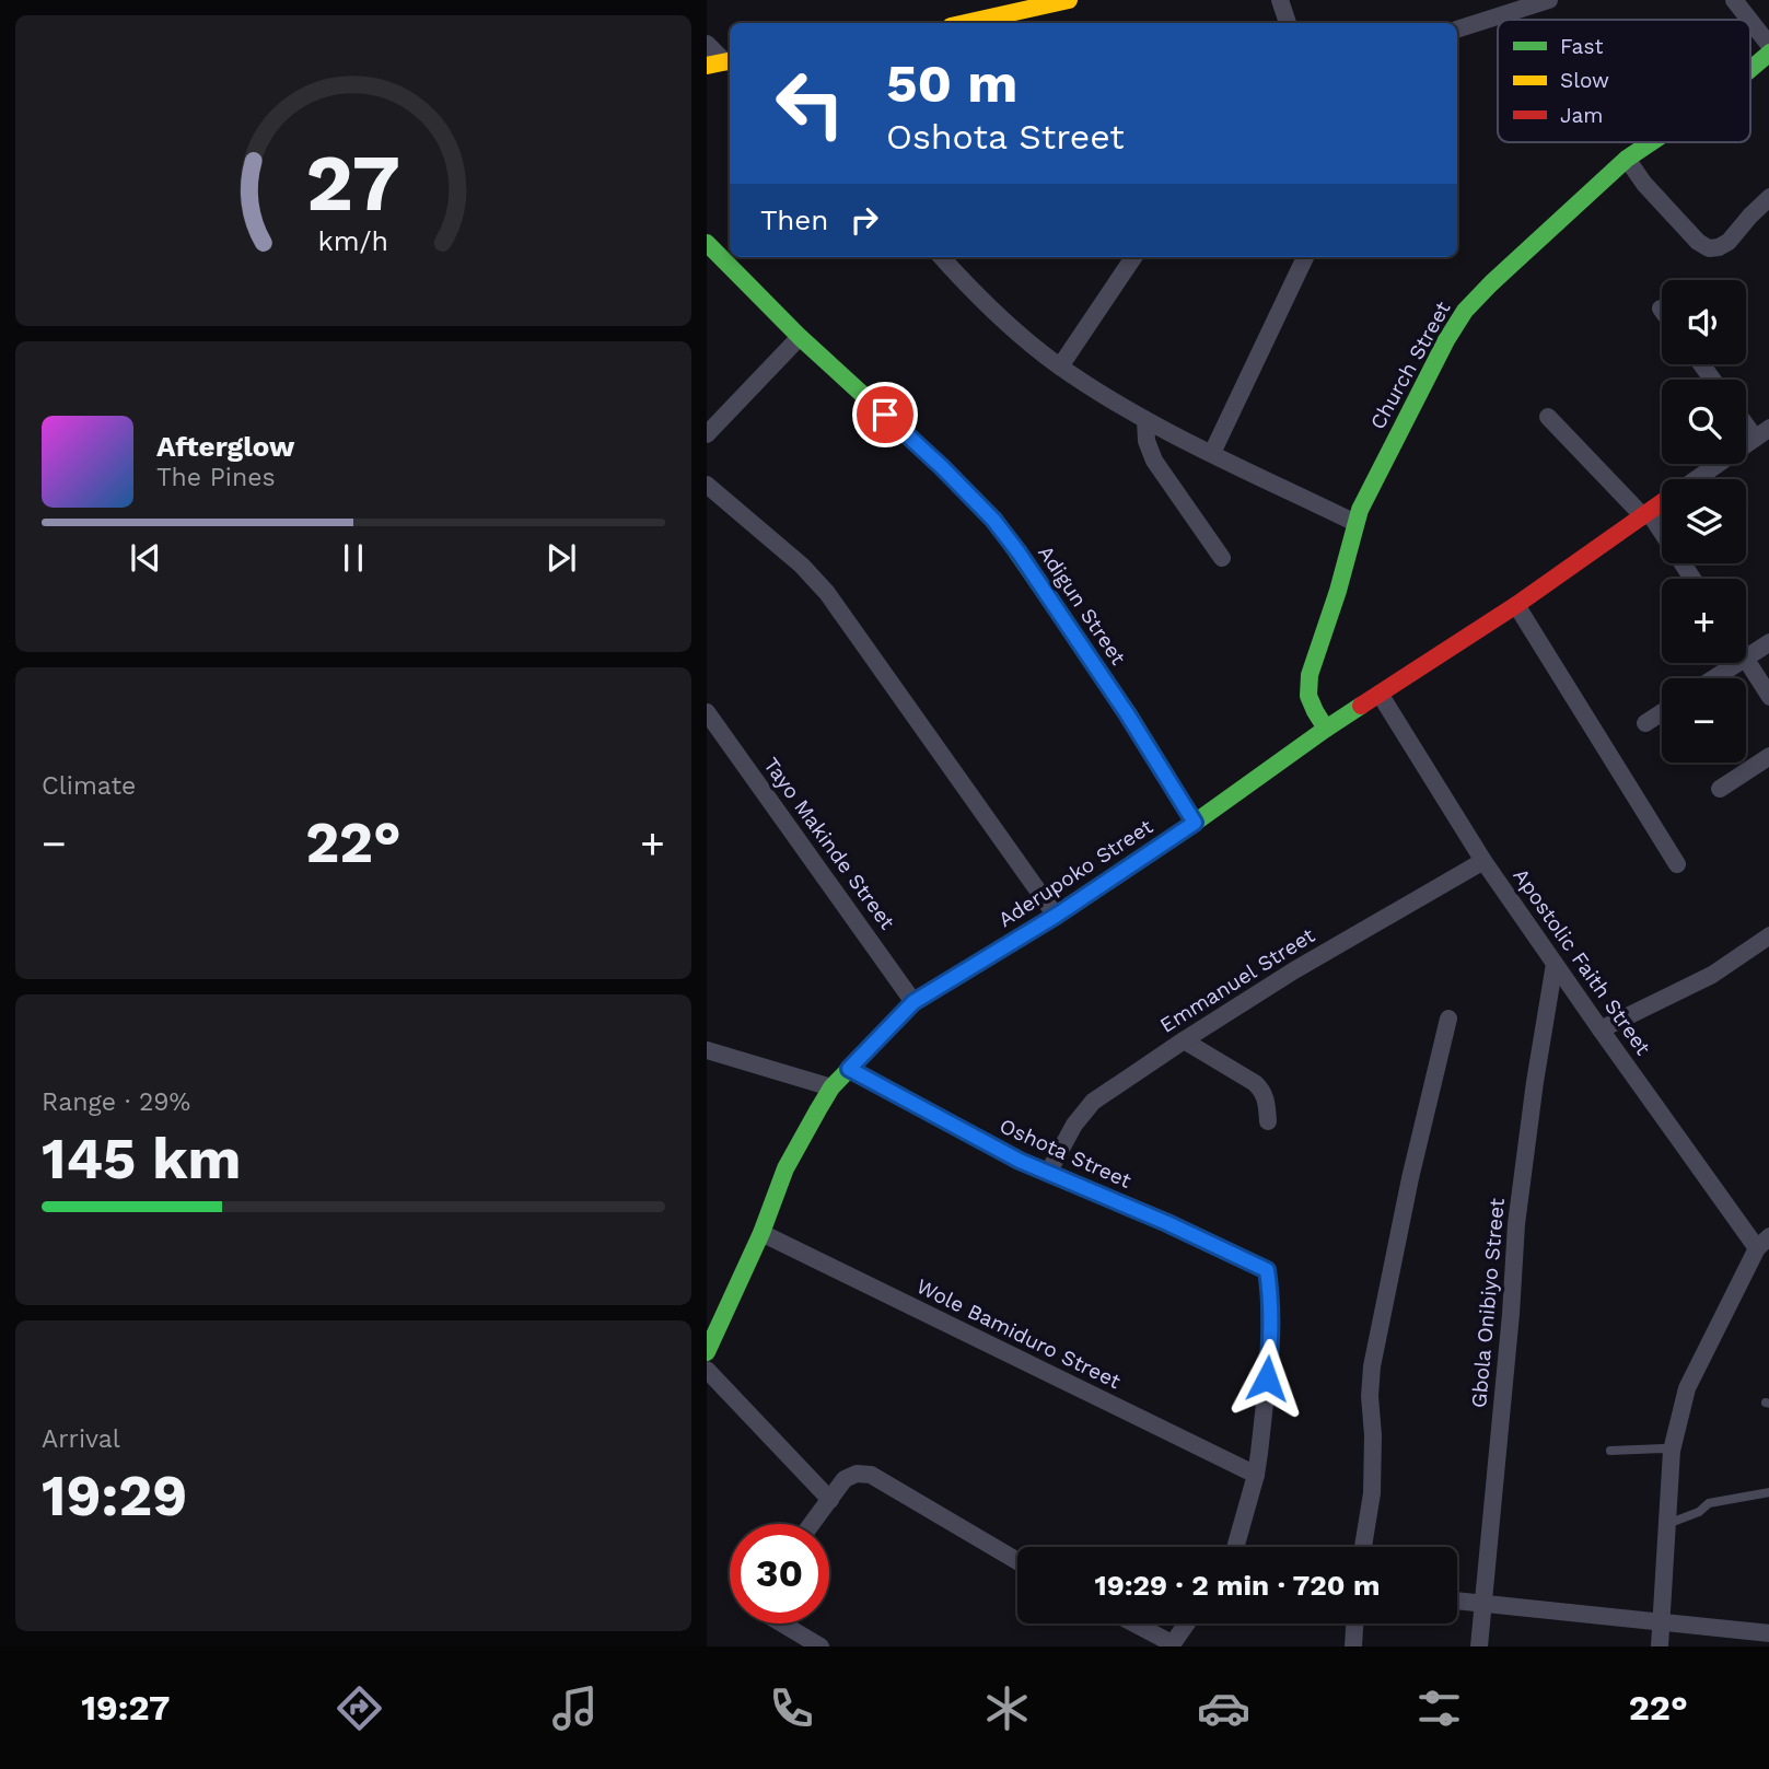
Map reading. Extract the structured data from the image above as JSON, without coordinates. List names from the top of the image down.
{
  "streets": {
    "street": [
      "Church Street",
      "Adigun Street",
      "Tayo Makinde Street",
      "Aderupoko Street",
      "Apostolic Faith Street",
      "Emmanuel Street",
      "Oshota Street",
      "Gbola Onibiyo Street",
      "Wole Bamiduro Street"
    ]
  },
  "crossings": [
    ["Church Street", "Aderupoko Street"],
    ["Adigun Street", "Aderupoko Street"],
    ["Tayo Makinde Street", "Aderupoko Street"],
    ["Aderupoko Street", "Apostolic Faith Street"],
    ["Aderupoko Street", "Oshota Street"],
    ["Aderupoko Street", "Wole Bamiduro Street"],
    ["Apostolic Faith Street", "Emmanuel Street"],
    ["Apostolic Faith Street", "Gbola Onibiyo Street"],
    ["Emmanuel Street", "Oshota Street"],
    ["Oshota Street", "Wole Bamiduro Street"]
  ],
  "legend": ["Fast", "Slow", "Jam"],
  "page": {
    "turn": ["50 m", "Oshota Street"],
    "then": "Then",
    "map_buttons": ["+", "−"],
    "song": ["Afterglow", "The Pines"],
    "tile": [
      "Climate",
      ["Range · 29%", "145 km"],
      ["Arrival", "19:29"]
    ],
    "heat": ["−", "22°", "+"],
    "limit": "30",
    "trip": "19:29 · 2 min · 720 m",
    "tabs": ["19:27", "22°"],
    "gauge": ["27", "km/h"]
  }
}
